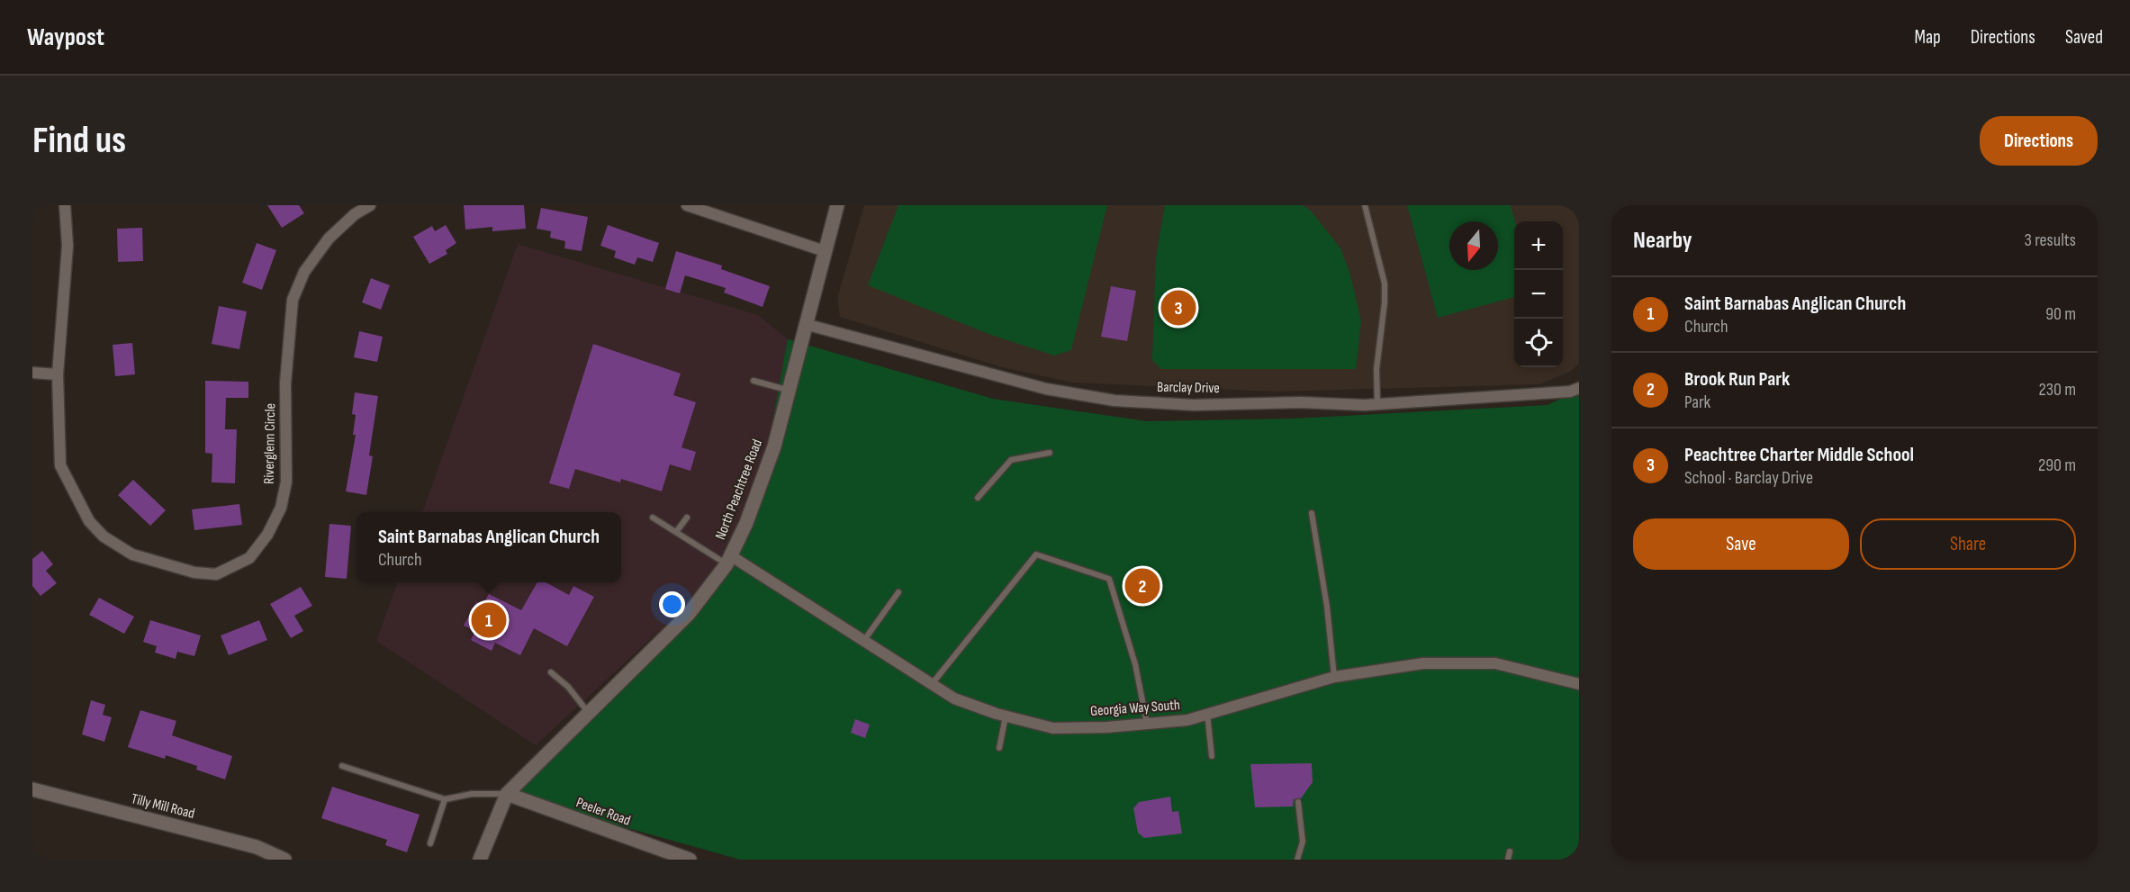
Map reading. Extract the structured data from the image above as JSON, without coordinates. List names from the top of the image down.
{
  "streets": {
    "street": [
      "Barclay Drive",
      "Riverglenn Circle",
      "North Peachtree Road",
      "Georgia Way South",
      "Tilly Mill Road",
      "Peeler Road"
    ]
  },
  "crossings": [
    ["Barclay Drive", "North Peachtree Road"],
    ["North Peachtree Road", "Georgia Way South"],
    ["North Peachtree Road", "Peeler Road"]
  ],
  "north": "bottom",
  "page": {
    "header": "Waypost",
    "nav": ["Map", "Directions", "Saved"],
    "buttons": [
      "Directions",
      ["Save", "Share"]
    ],
    "title": "Find us",
    "heading": ["Nearby", "3 results"],
    "map_buttons": ["+", "−"],
    "list": [
      {
        "mark": "1",
        "name": "Saint Barnabas Anglican Church",
        "note": "Church",
        "value": "90 m"
      },
      {
        "mark": "2",
        "name": "Brook Run Park",
        "note": "Park",
        "value": "230 m"
      },
      {
        "mark": "3",
        "name": "Peachtree Charter Middle School",
        "note": "School · Barclay Drive",
        "value": "290 m"
      }
    ],
    "pins": ["3", "2", "1"],
    "popup": ["Saint Barnabas Anglican Church", "Church"]
  }
}
